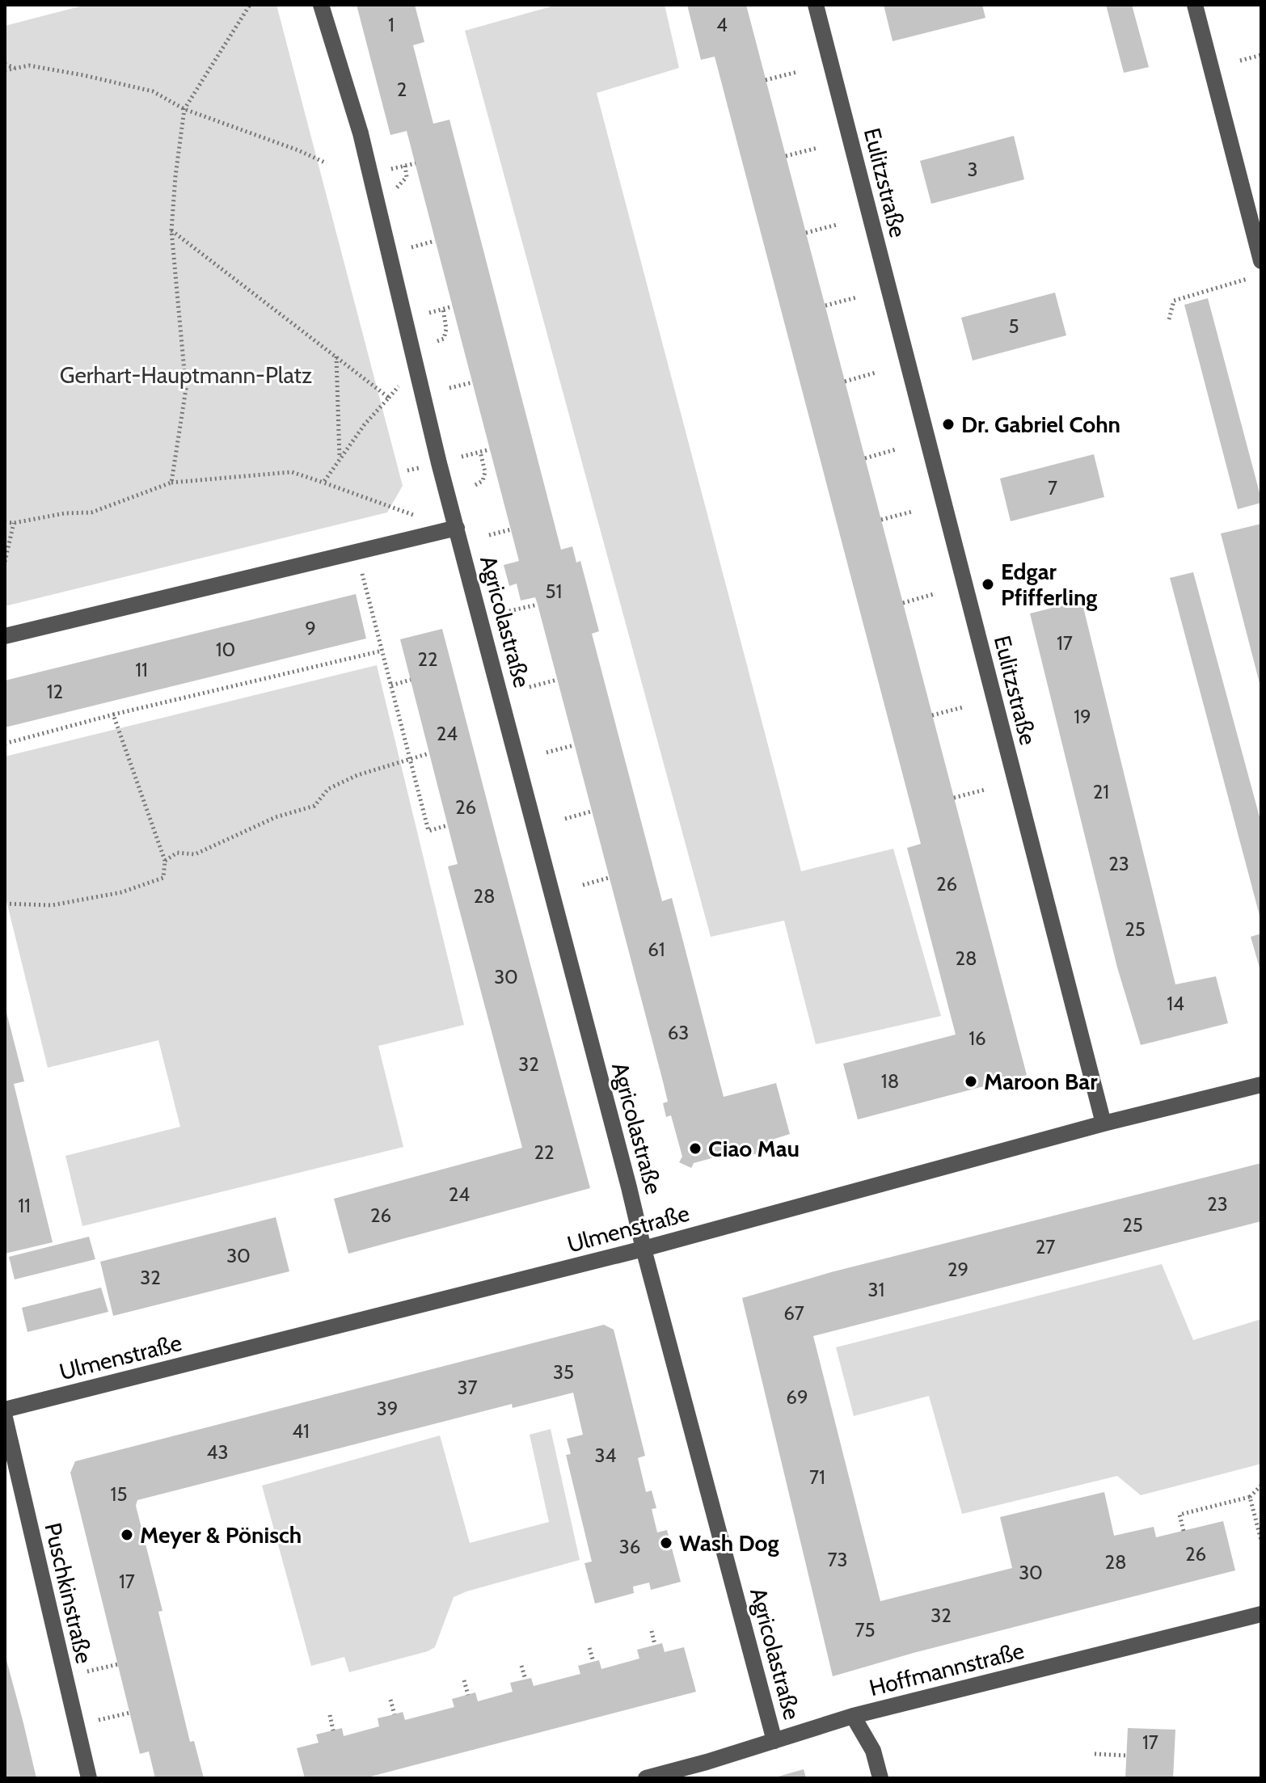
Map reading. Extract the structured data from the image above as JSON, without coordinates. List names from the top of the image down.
{
  "streets": {
    "street": [
      "Eulitzstraße",
      "Agricolastraße",
      "Ulmenstraße",
      "Puschkinstraße",
      "Hoffmannstraße"
    ]
  },
  "crossings": [
    ["Eulitzstraße", "Ulmenstraße"],
    ["Agricolastraße", "Ulmenstraße"],
    ["Agricolastraße", "Hoffmannstraße"]
  ],
  "parks": ["Gerhart-Hauptmann-Platz"],
  "places": [
    "Dr. Gabriel Cohn",
    "Edgar Pfifferling",
    "Maroon Bar",
    "Ciao Mau",
    "Meyer & Pönisch",
    "Wash Dog"
  ],
  "house_numbers": [
    "1",
    "4",
    "2",
    "3",
    "5",
    "7",
    "51",
    "9",
    "17",
    "10",
    "22",
    "11",
    "12",
    "19",
    "24",
    "21",
    "26",
    "23",
    "26",
    "28",
    "25",
    "61",
    "28",
    "30",
    "14",
    "63",
    "16",
    "32",
    "18",
    "22",
    "24",
    "23",
    "11",
    "26",
    "25",
    "27",
    "30",
    "29",
    "32",
    "31",
    "67",
    "35",
    "37",
    "69",
    "39",
    "41",
    "43",
    "34",
    "71",
    "15",
    "36",
    "26",
    "73",
    "28",
    "30",
    "17",
    "32",
    "75",
    "17"
  ]
}
